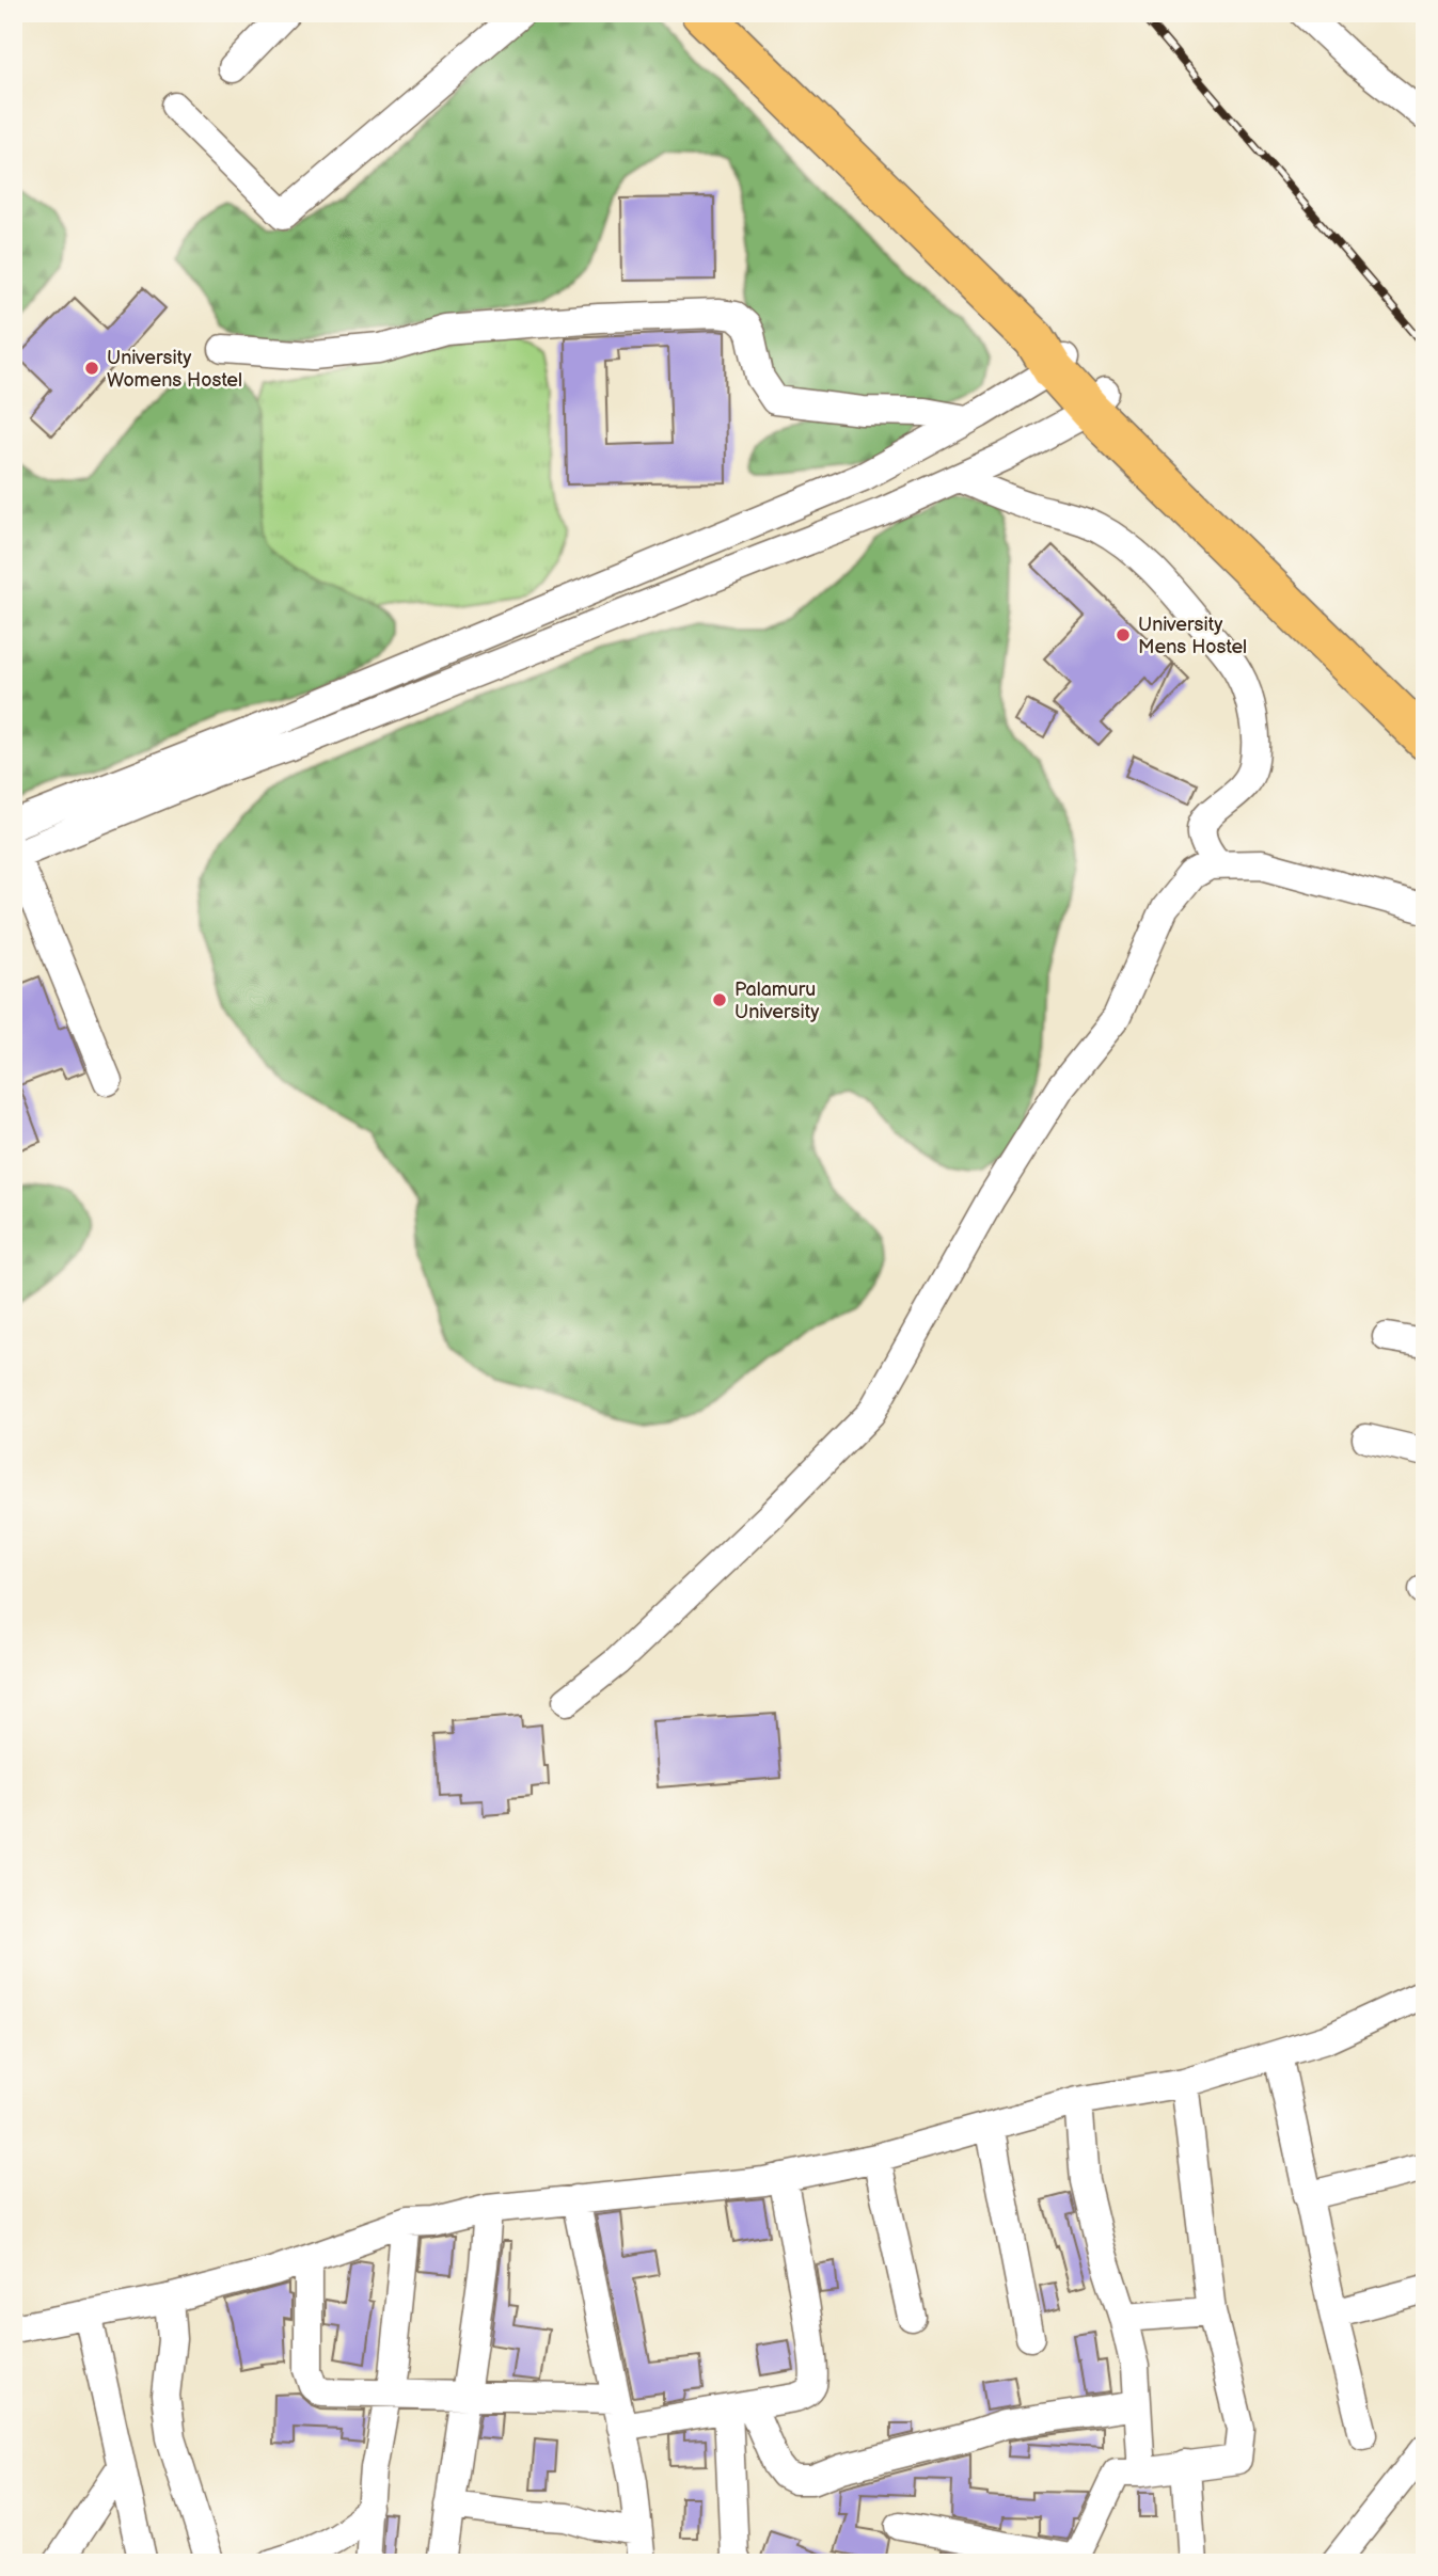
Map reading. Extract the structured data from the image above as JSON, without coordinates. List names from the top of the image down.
{
  "places": ["University Womens Hostel", "University Mens Hostel", "Palamuru University"]
}
